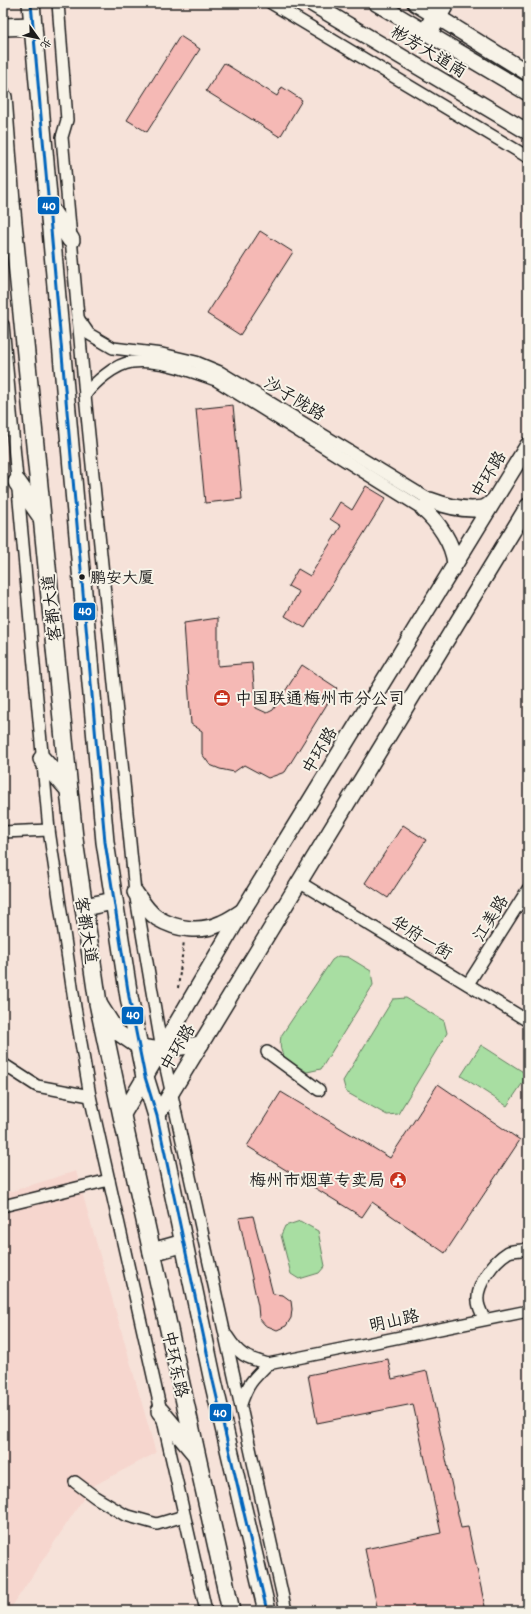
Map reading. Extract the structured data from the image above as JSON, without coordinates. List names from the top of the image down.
{
  "streets": {
    "highway": ["客都大道", "中环东路"],
    "main road": ["彬芳大道南", "中环路"],
    "street": [
      "沙子陇路",
      "江美路",
      "华府一街",
      "明山路"
    ]
  },
  "crossings": [
    ["中环路", "客都大道"],
    ["中环路", "华府一街"],
    ["中环路", "中环东路"],
    ["客都大道", "中环东路"],
    ["江美路", "华府一街"]
  ],
  "places": {
    "other": ["鹏安大厦"],
    "office": ["中国联通梅州市分公司"],
    "public building": ["梅州市烟草专卖局"]
  },
  "lines": ["transit line 40"],
  "north": "bottom right"
}
